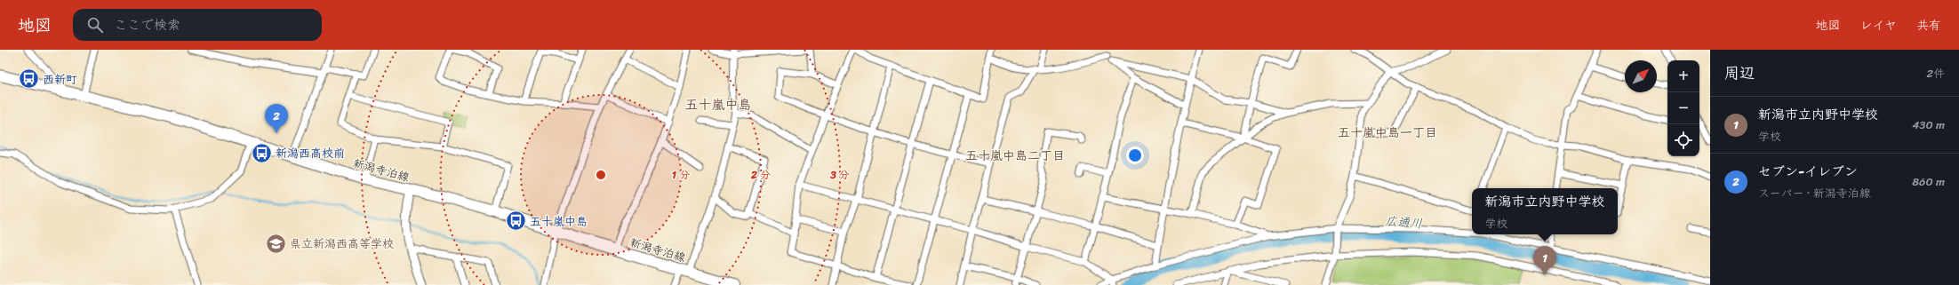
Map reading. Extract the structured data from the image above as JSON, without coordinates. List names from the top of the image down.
{
  "streets": {
    "main road": ["新潟寺泊線"]
  },
  "districts": ["五十嵐中島", "五十嵐中島一丁目", "五十嵐中島二丁目"],
  "water": ["広通川"],
  "places": {
    "bus stop": ["西新町", "新潟西高校前", "五十嵐中島"],
    "school or university": ["県立新潟西高等学校"]
  },
  "north": "top right",
  "page": {
    "header": "地図",
    "search": "ここで検索",
    "nav": ["地図", "レイヤ", "共有"],
    "heading": ["周辺", "2件"],
    "map_buttons": ["+", "−"],
    "list": [
      {
        "mark": "1",
        "name": "新潟市立内野中学校",
        "note": "学校",
        "value": "430 m"
      },
      {
        "mark": "2",
        "name": "セブン-イレブン",
        "note": "スーパー · 新潟寺泊線",
        "value": "860 m"
      }
    ],
    "pins": ["2", "1"],
    "popup": ["新潟市立内野中学校", "学校"]
  },
  "rings": ["1 分", "2 分", "3 分"]
}
